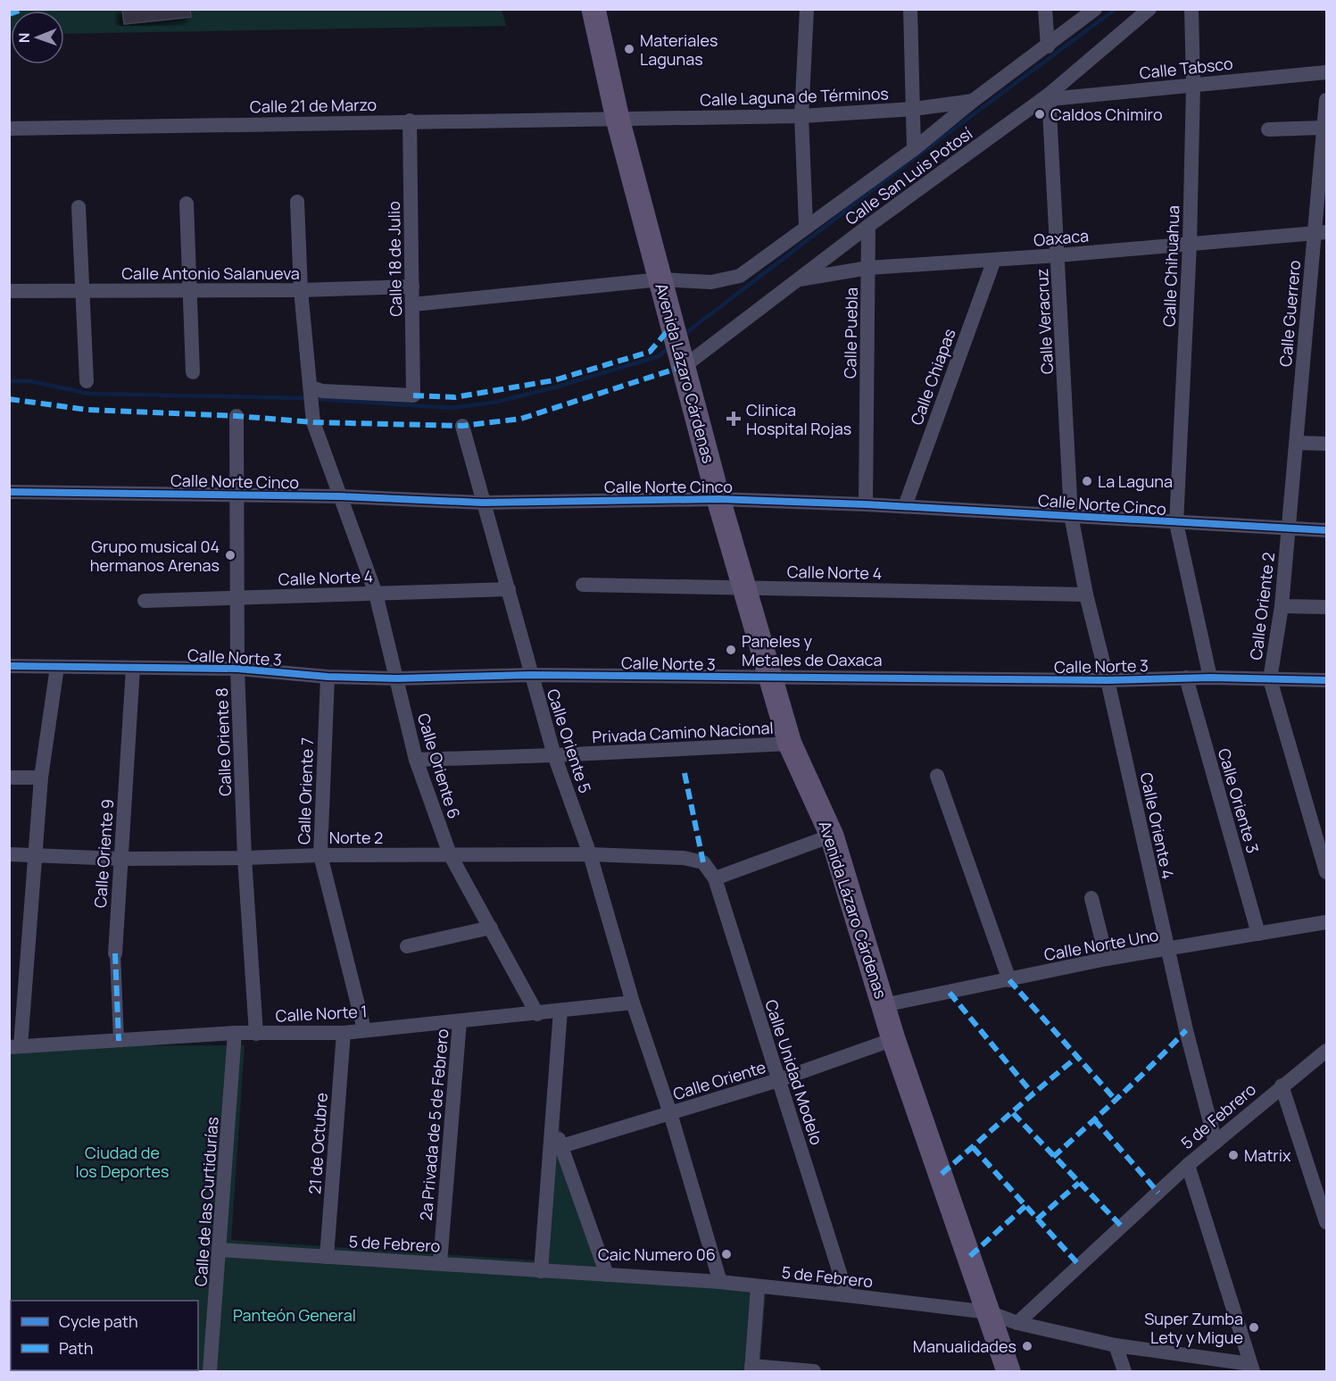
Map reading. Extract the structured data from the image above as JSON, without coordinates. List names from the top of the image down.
{
  "streets": {
    "main road": ["Avenida Lázaro Cárdenas"],
    "street": [
      "Calle Tabsco",
      "Calle Laguna de Términos",
      "Calle 21 de Marzo",
      "Calle San Luis Potosí",
      "Oaxaca",
      "Calle 18 de Julio",
      "Calle Chihuahua",
      "Calle Antonio Salanueva",
      "Calle Guerrero",
      "Calle Veracruz",
      "Calle Puebla",
      "Calle Chiapas",
      "Calle Norte Cinco",
      "Calle Norte 4",
      "Calle Oriente 2",
      "Calle Norte 3",
      "Privada Camino Nacional",
      "Calle Oriente 5",
      "Calle Oriente 8",
      "Calle Oriente 6",
      "Calle Oriente 7",
      "Calle Oriente 3",
      "Calle Oriente 4",
      "Norte 2",
      "Calle Oriente 9",
      "Calle Norte Uno",
      "Calle Norte 1",
      "Calle Unidad Modelo",
      "Calle Oriente",
      "5 de Febrero",
      "2a Privada de 5 de Febrero",
      "21 de Octubre",
      "Calle de las Curtidurías"
    ]
  },
  "crossings": [
    ["Calle Tabsco", "Calle San Luis Potosí"],
    ["Calle Tabsco", "Calle Chihuahua"],
    ["Calle Tabsco", "Calle Veracruz"],
    ["Calle Laguna de Términos", "Calle 21 de Marzo"],
    ["Calle Laguna de Términos", "Calle San Luis Potosí"],
    ["Calle Laguna de Términos", "Avenida Lázaro Cárdenas"],
    ["Calle 21 de Marzo", "Calle 18 de Julio"],
    ["Calle 21 de Marzo", "Avenida Lázaro Cárdenas"],
    ["Calle San Luis Potosí", "Oaxaca"],
    ["Calle San Luis Potosí", "Calle Veracruz"],
    ["Calle San Luis Potosí", "Calle Puebla"],
    ["Calle San Luis Potosí", "Avenida Lázaro Cárdenas"],
    ["Oaxaca", "Calle Chihuahua"],
    ["Oaxaca", "Calle Guerrero"],
    ["Oaxaca", "Calle Veracruz"],
    ["Oaxaca", "Calle Puebla"],
    ["Oaxaca", "Calle Chiapas"],
    ["Calle 18 de Julio", "Calle Antonio Salanueva"],
    ["Calle 18 de Julio", "Calle Oriente 6"],
    ["Calle Chihuahua", "Calle Norte Cinco"],
    ["Calle Chihuahua", "Calle Norte 3"],
    ["Calle Antonio Salanueva", "Calle Oriente 6"],
    ["Calle Guerrero", "Calle Norte Cinco"],
    ["Calle Guerrero", "Calle Oriente 2"],
    ["Calle Veracruz", "Calle Norte Cinco"],
    ["Calle Veracruz", "Calle Oriente 4"],
    ["Calle Puebla", "Calle Norte Cinco"],
    ["Avenida Lázaro Cárdenas", "Calle Norte Cinco"],
    ["Avenida Lázaro Cárdenas", "Calle Norte 4"],
    ["Avenida Lázaro Cárdenas", "Calle Norte 3"],
    ["Avenida Lázaro Cárdenas", "Privada Camino Nacional"],
    ["Avenida Lázaro Cárdenas", "Calle Norte Uno"],
    ["Avenida Lázaro Cárdenas", "5 de Febrero"],
    ["Calle Chiapas", "Calle Norte Cinco"],
    ["Calle Norte Cinco", "Calle Oriente 2"],
    ["Calle Norte Cinco", "Calle Oriente 5"],
    ["Calle Norte Cinco", "Calle Oriente 8"],
    ["Calle Norte Cinco", "Calle Oriente 6"],
    ["Calle Norte Cinco", "Calle Oriente 4"],
    ["Calle Norte 4", "Calle Oriente 5"],
    ["Calle Norte 4", "Calle Oriente 8"],
    ["Calle Norte 4", "Calle Oriente 6"],
    ["Calle Norte 4", "Calle Oriente 4"],
    ["Calle Oriente 2", "Calle Norte 3"],
    ["Calle Norte 3", "Calle Oriente 5"],
    ["Calle Norte 3", "Calle Oriente 8"],
    ["Calle Norte 3", "Calle Oriente 6"],
    ["Calle Norte 3", "Calle Oriente 7"],
    ["Calle Norte 3", "Calle Oriente 3"],
    ["Calle Norte 3", "Calle Oriente 4"],
    ["Calle Norte 3", "Calle Oriente 9"],
    ["Privada Camino Nacional", "Calle Oriente 5"],
    ["Privada Camino Nacional", "Calle Oriente 6"],
    ["Calle Oriente 5", "Norte 2"],
    ["Calle Oriente 5", "Calle Norte 1"],
    ["Calle Oriente 5", "Calle Oriente"],
    ["Calle Oriente 5", "5 de Febrero"],
    ["Calle Oriente 8", "Norte 2"],
    ["Calle Oriente 8", "Calle Norte 1"],
    ["Calle Oriente 6", "Norte 2"],
    ["Calle Oriente 6", "Calle Norte 1"],
    ["Calle Oriente 7", "Norte 2"],
    ["Calle Oriente 7", "Calle Norte 1"],
    ["Calle Oriente 3", "Calle Norte Uno"],
    ["Calle Oriente 4", "Calle Norte Uno"],
    ["Calle Oriente 4", "5 de Febrero"],
    ["Norte 2", "Calle Oriente 9"],
    ["Norte 2", "Calle Unidad Modelo"],
    ["Calle Oriente 9", "Calle Norte 1"],
    ["Calle Norte 1", "2a Privada de 5 de Febrero"],
    ["Calle Norte 1", "21 de Octubre"],
    ["Calle Norte 1", "Calle de las Curtidurías"],
    ["Calle Unidad Modelo", "Calle Oriente"],
    ["Calle Unidad Modelo", "5 de Febrero"],
    ["5 de Febrero", "2a Privada de 5 de Febrero"],
    ["5 de Febrero", "21 de Octubre"],
    ["5 de Febrero", "Calle de las Curtidurías"]
  ],
  "parks": ["Ciudad de los Deportes", "Panteón General"],
  "places": {
    "other": [
      "Materiales Lagunas",
      "Caldos Chimiro",
      "La Laguna",
      "Grupo musical 04 hermanos Arenas",
      "Paneles y Metales de Oaxaca",
      "Matrix",
      "Caic Numero 06",
      "Super Zumba Lety y Migue",
      "Manualidades"
    ],
    "health": ["Clinica Hospital Rojas"]
  },
  "legend": ["Cycle path", "Path"],
  "north": "left"
}
